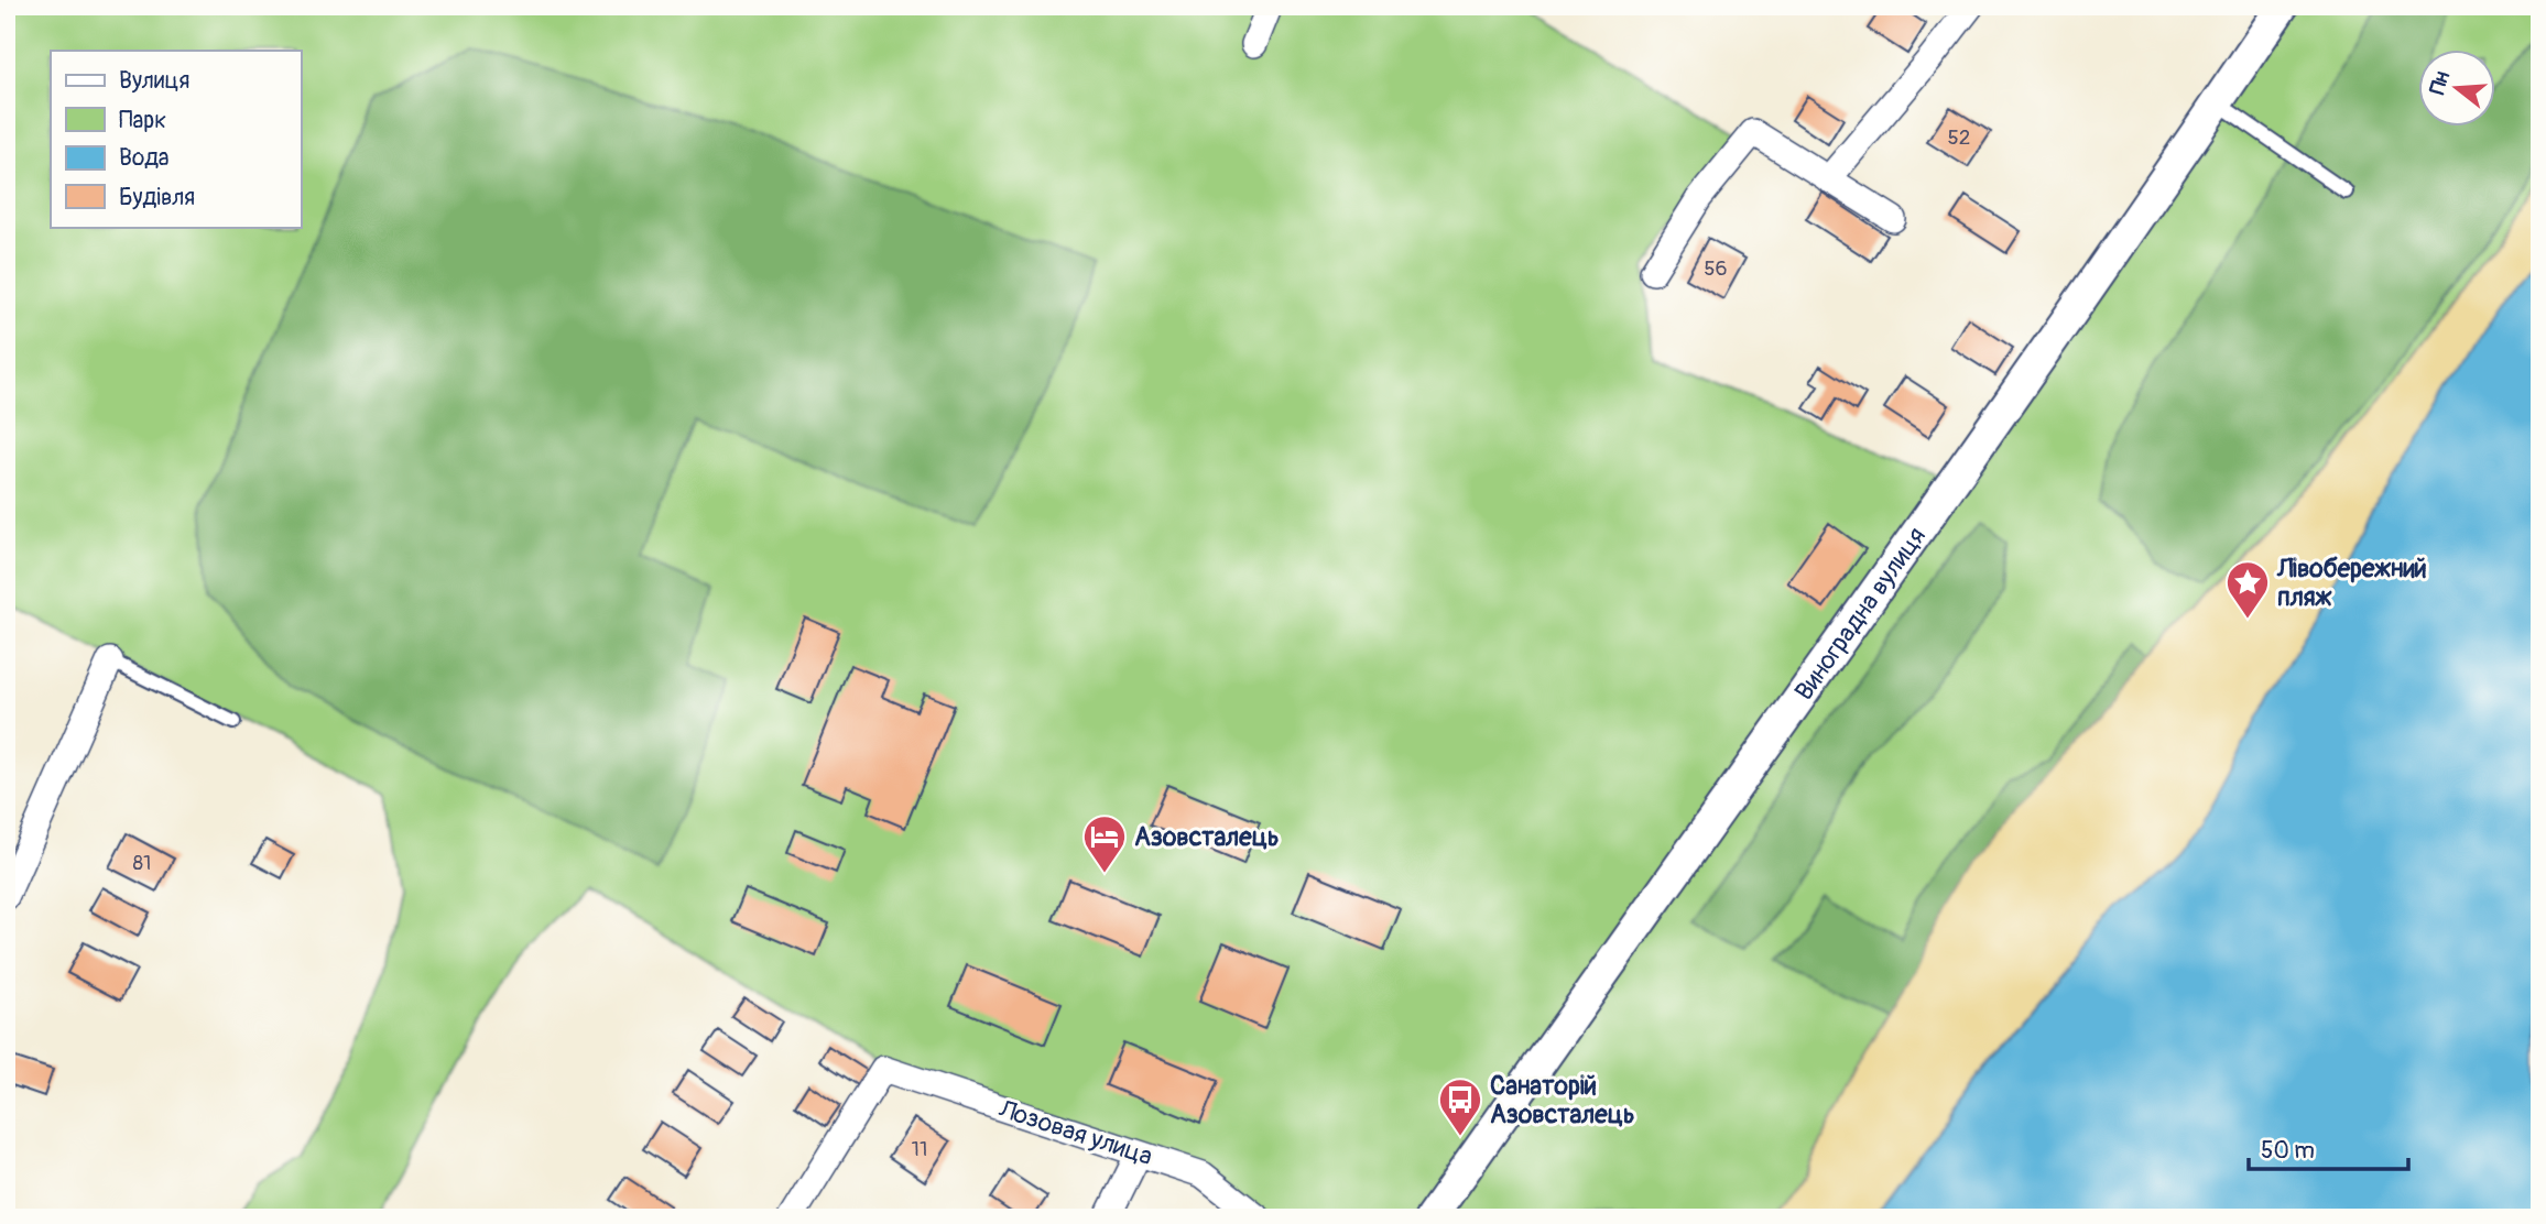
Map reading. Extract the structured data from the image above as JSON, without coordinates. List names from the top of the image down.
{
  "streets": {
    "street": ["Виноградна вулиця", "Лозовая улица"]
  },
  "places": {
    "place": ["Лівобережний пляж"],
    "hotel": ["Азовсталець"],
    "bus stop": ["Санаторій Азовсталець"]
  },
  "house_numbers": [
    "52",
    "56",
    "81",
    "11"
  ],
  "legend": [
    "Вулиця",
    "Парк",
    "Вода",
    "Будівля"
  ],
  "scale_bar": "50 m",
  "north": "left"
}
